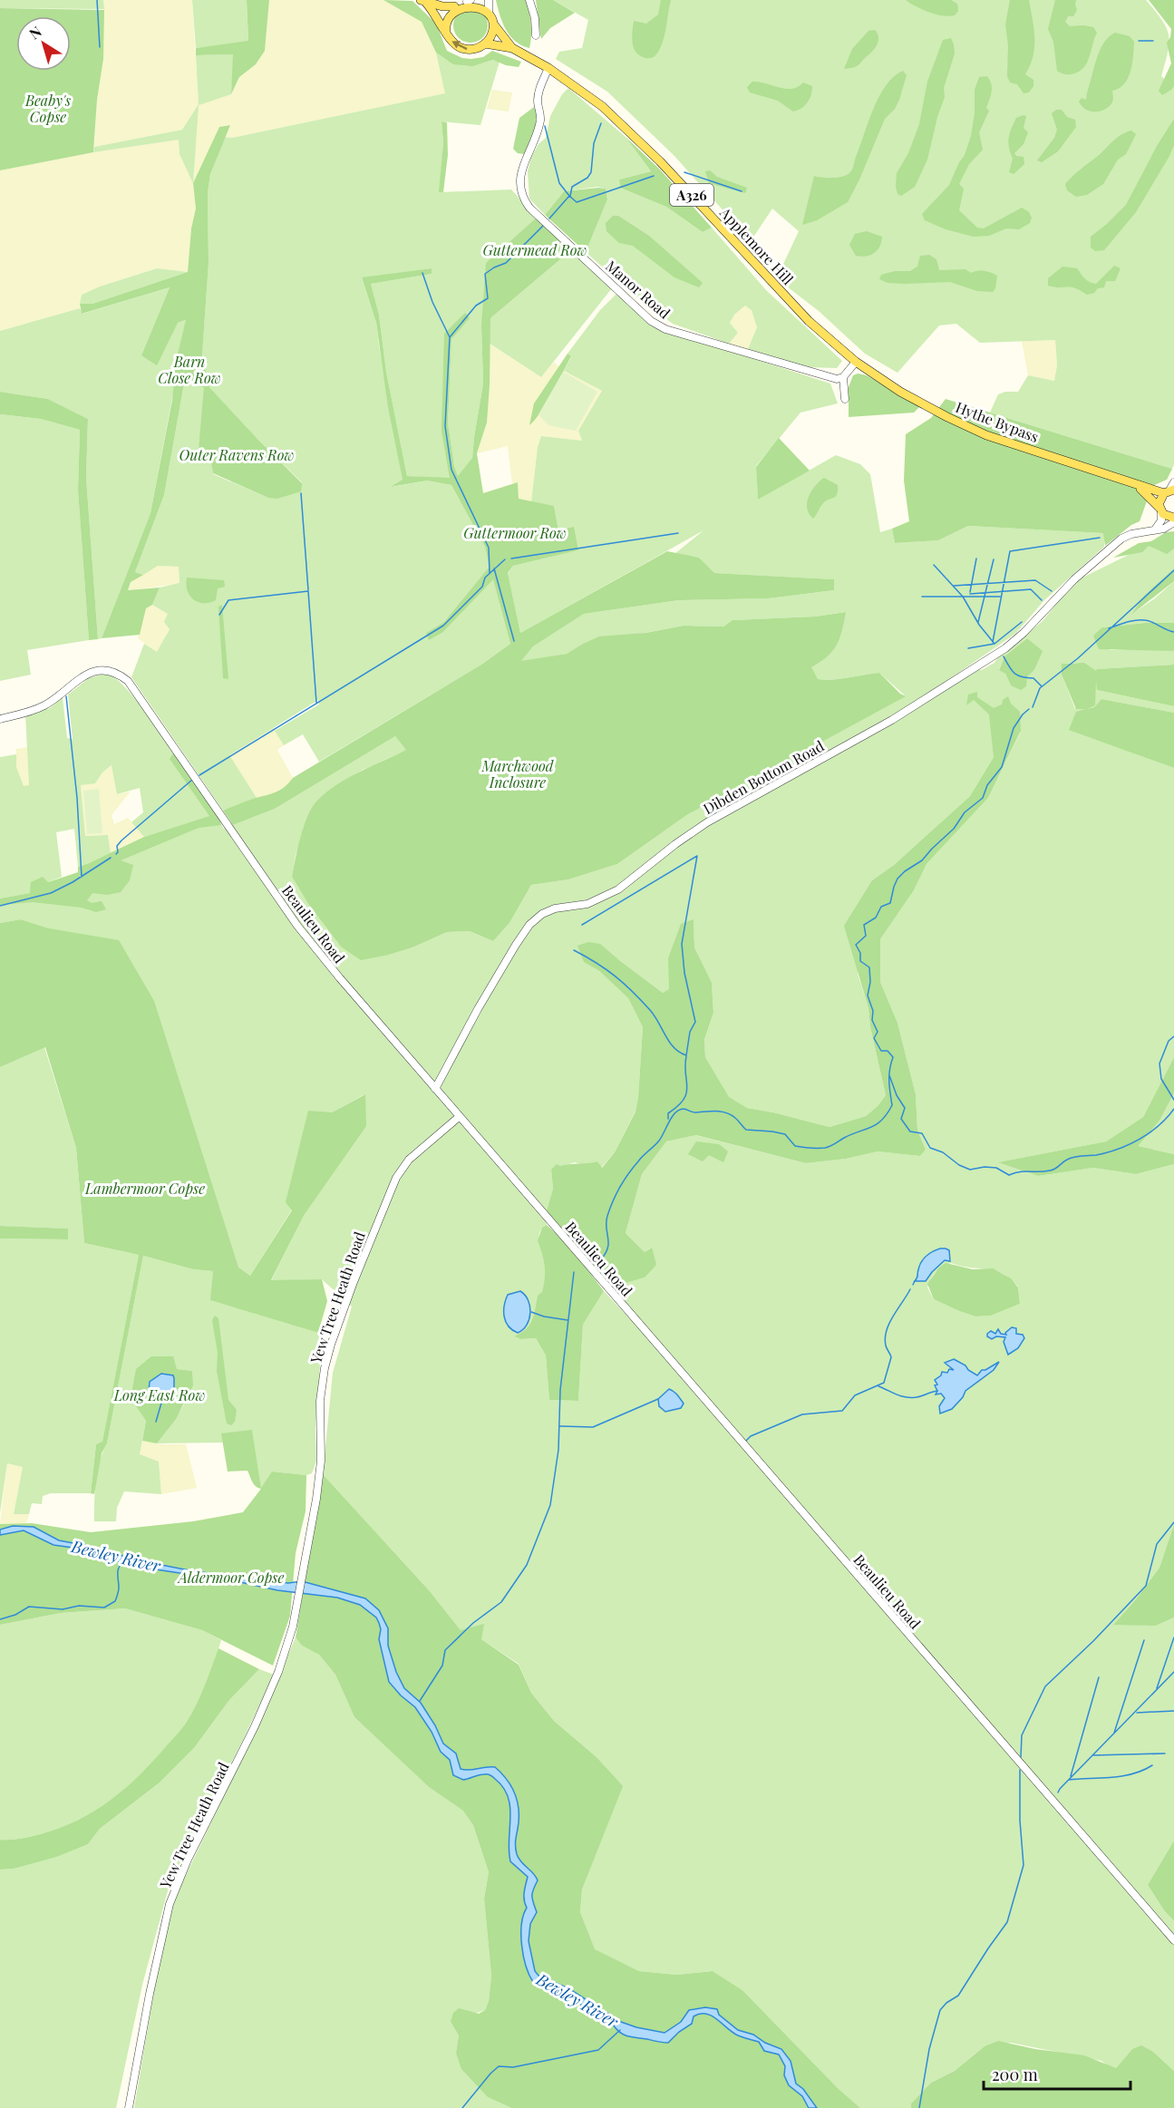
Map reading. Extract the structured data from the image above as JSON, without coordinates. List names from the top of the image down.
{
  "streets": {
    "main road": ["A326", "Applemore Hill", "Hythe Bypass"],
    "street": [
      "Manor Road",
      "Dibden Bottom Road",
      "Beaulieu Road",
      "Yew Tree Heath Road"
    ]
  },
  "crossings": [
    ["Applemore Hill", "Manor Road"],
    ["Applemore Hill", "Hythe Bypass"],
    ["Dibden Bottom Road", "Beaulieu Road"],
    ["Beaulieu Road", "Yew Tree Heath Road"]
  ],
  "water": ["Bewley River"],
  "parks": [
    "Beaby's Copse",
    "Guttermead Row",
    "Barn Close Row",
    "Outer Ravens Row",
    "Guttermoor Row",
    "Marchwood Inclosure",
    "Lambermoor Copse",
    "Long East Row",
    "Aldermoor Copse"
  ],
  "scale_bar": "200 m",
  "north": "top left"
}
